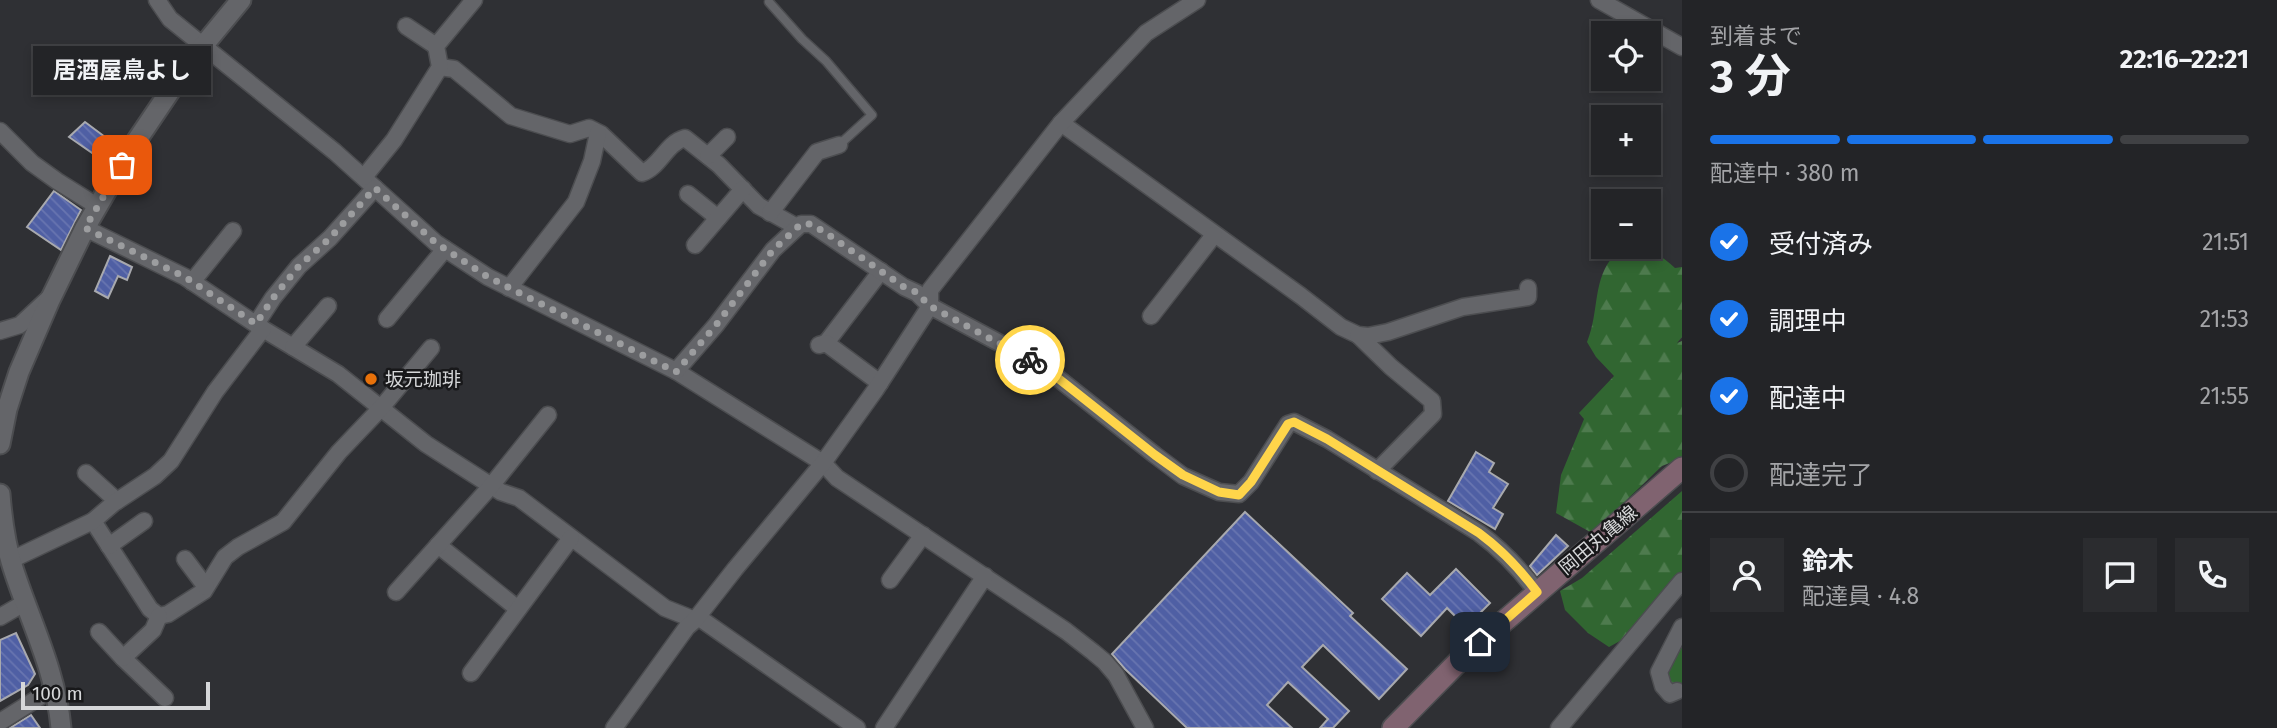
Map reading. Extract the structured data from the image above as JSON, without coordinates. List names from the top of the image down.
{
  "streets": {
    "main road": ["岡田丸亀線"]
  },
  "places": ["居酒屋鳥よし", "坂元珈琲"],
  "scale_bar": "100 m",
  "page": {
    "heading": ["3 分", "到着まで", "22:16–22:21"],
    "panel": ["鈴木", "配達員 · 4.8"],
    "map_buttons": ["+", "−"],
    "bubble": "居酒屋鳥よし",
    "bar": "配達中 · 380 m",
    "list": [
      ["受付済み", "21:51"],
      ["調理中", "21:53"],
      ["配達中", "21:55"],
      "配達完了"
    ],
    "scale": "100 m"
  }
}
